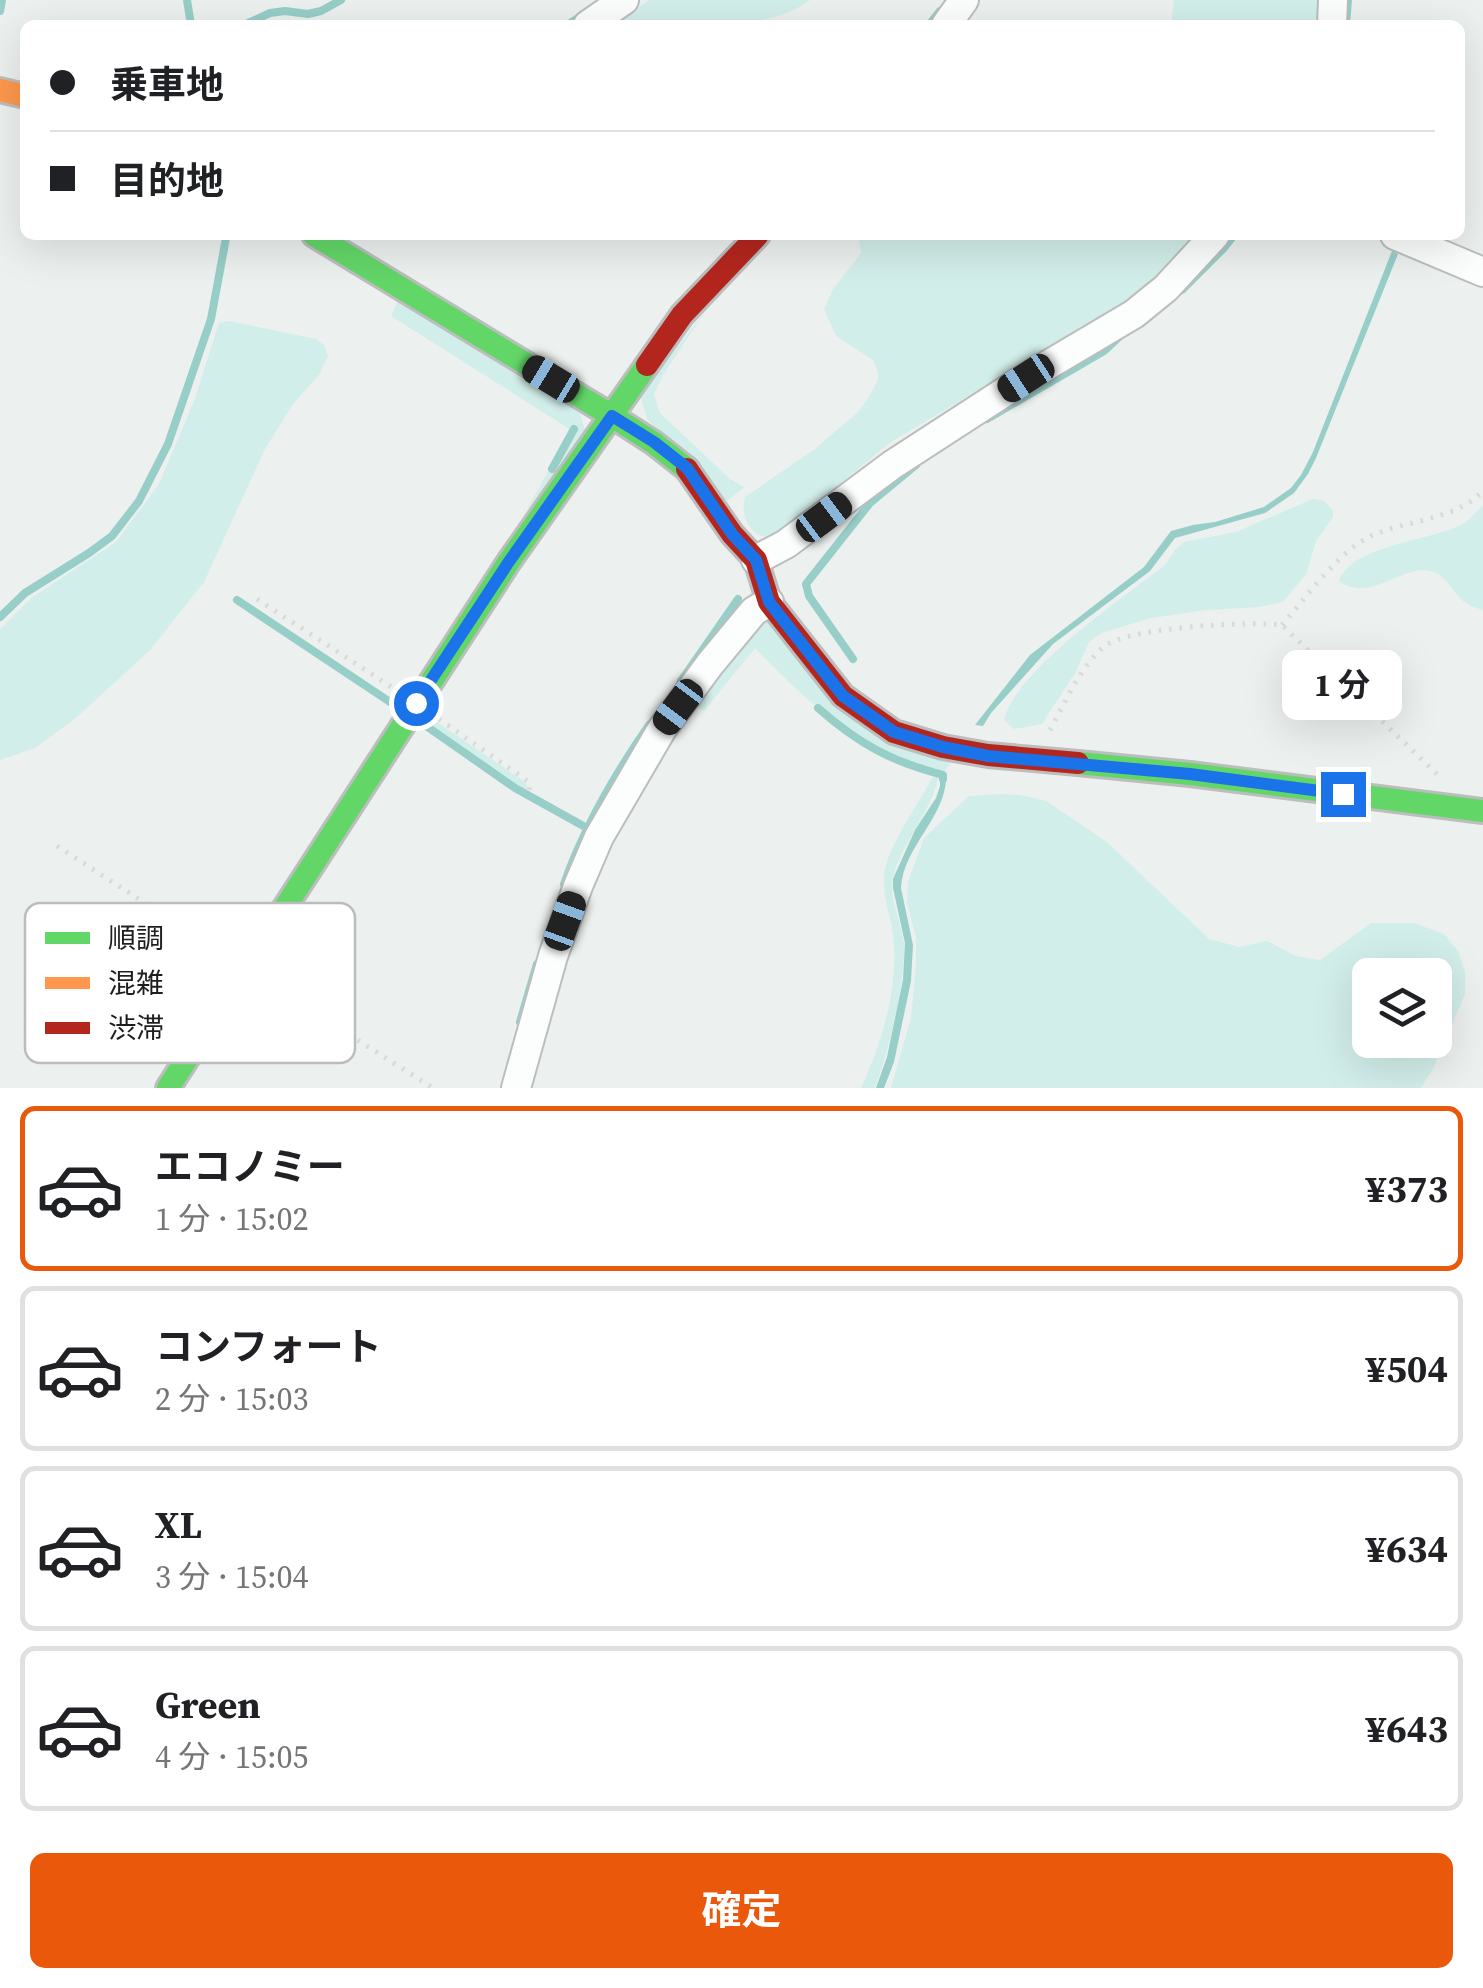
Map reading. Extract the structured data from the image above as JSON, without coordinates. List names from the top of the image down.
{
  "legend": ["順調", "混雑", "渋滞"],
  "page": {
    "banner": ["乗車地", "目的地"],
    "bubble": "1 分",
    "list": [
      {
        "name": "エコノミー",
        "note": "1 分 · 15:02",
        "value": "¥373"
      },
      {
        "name": "コンフォート",
        "note": "2 分 · 15:03",
        "value": "¥504"
      },
      {
        "name": "XL",
        "note": "3 分 · 15:04",
        "value": "¥634"
      },
      {
        "name": "Green",
        "note": "4 分 · 15:05",
        "value": "¥643"
      }
    ],
    "buttons": "確定"
  }
}
